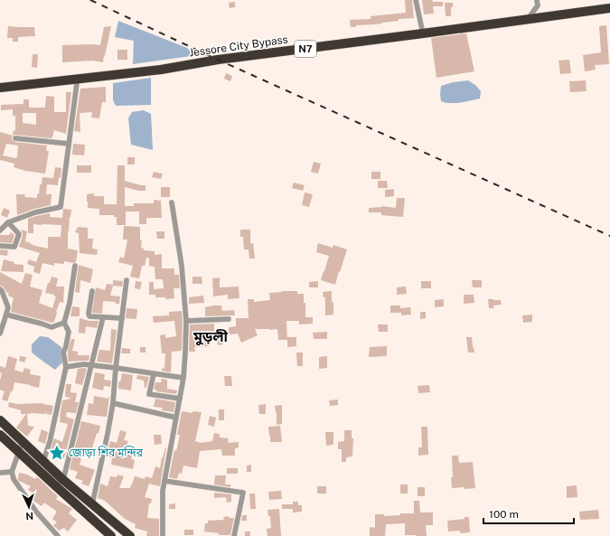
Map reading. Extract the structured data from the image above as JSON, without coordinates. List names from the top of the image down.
{
  "streets": {
    "highway": ["Jessore City Bypass", "N7"]
  },
  "districts": ["মুড়লী"],
  "places": {
    "place": ["জোড়া শিব মন্দির"]
  },
  "scale_bar": "100 m",
  "north": "bottom"
}
